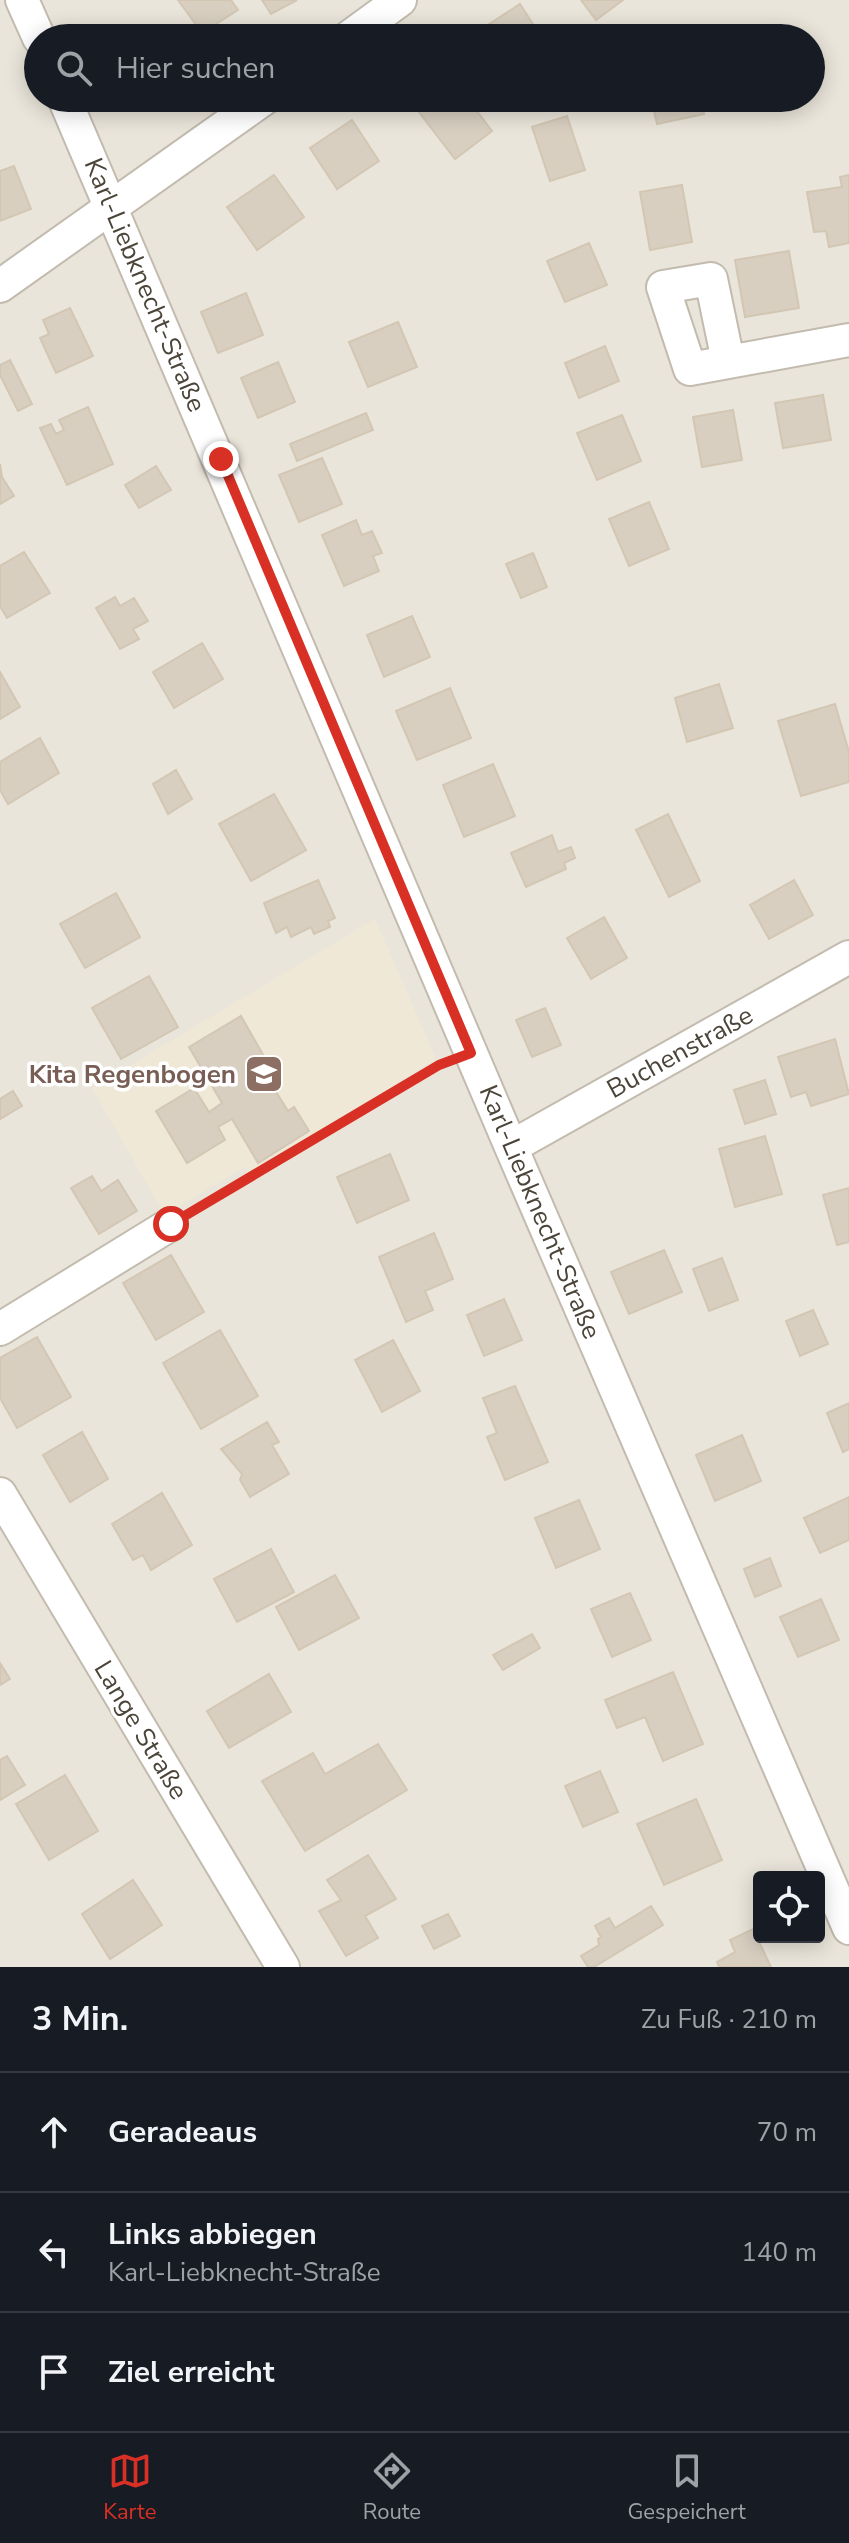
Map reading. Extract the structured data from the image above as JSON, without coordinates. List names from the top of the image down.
{
  "streets": {
    "street": ["Karl-Liebknecht-Straße", "Buchenstraße", "Lange Straße"]
  },
  "crossings": [
    ["Karl-Liebknecht-Straße", "Buchenstraße"]
  ],
  "places": {
    "school or university": ["Kita Regenbogen"]
  },
  "page": {
    "search": "Hier suchen",
    "heading": ["3 Min.", "Zu Fuß · 210 m"],
    "list": [
      ["Geradeaus", "70 m"],
      ["Links abbiegen", "Karl-Liebknecht-Straße", "140 m"],
      "Ziel erreicht"
    ],
    "nav": ["Karte", "Route", "Gespeichert"]
  }
}
